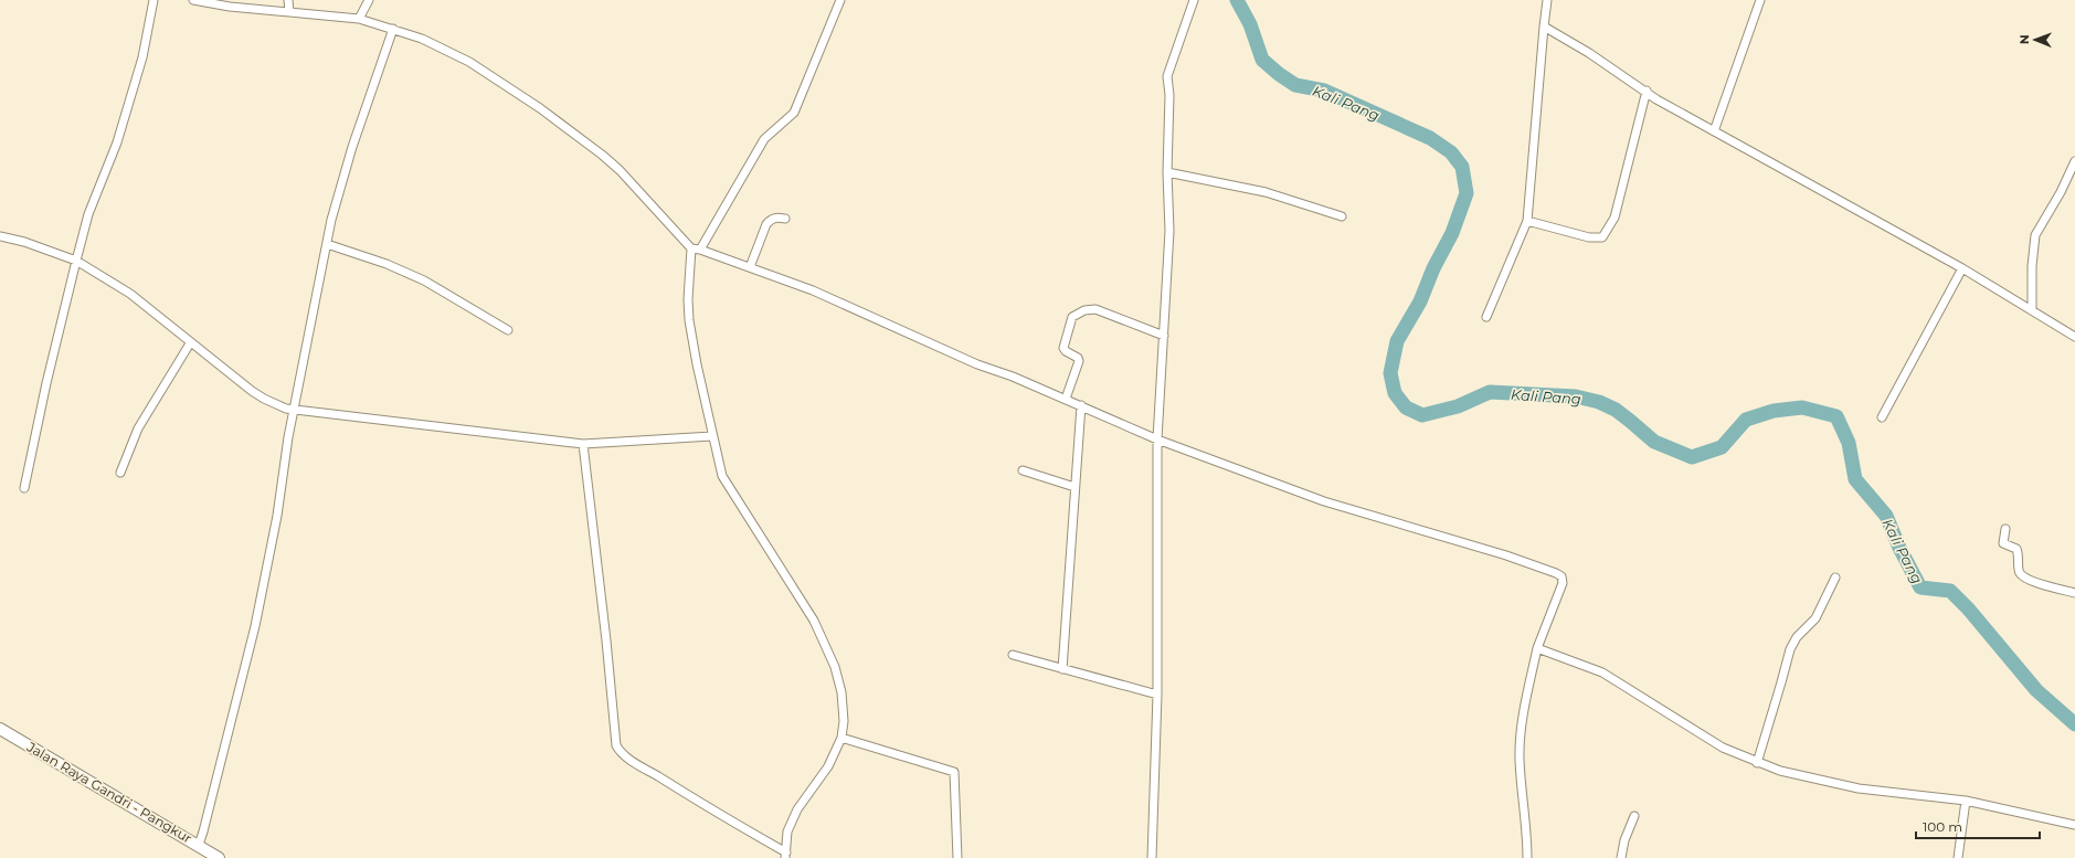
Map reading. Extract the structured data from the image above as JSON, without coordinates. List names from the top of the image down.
{
  "streets": {
    "street": ["Jalan Raya Gandri - Pangkur"]
  },
  "water": ["Kali Pang"],
  "scale_bar": "100 m",
  "north": "left"
}
